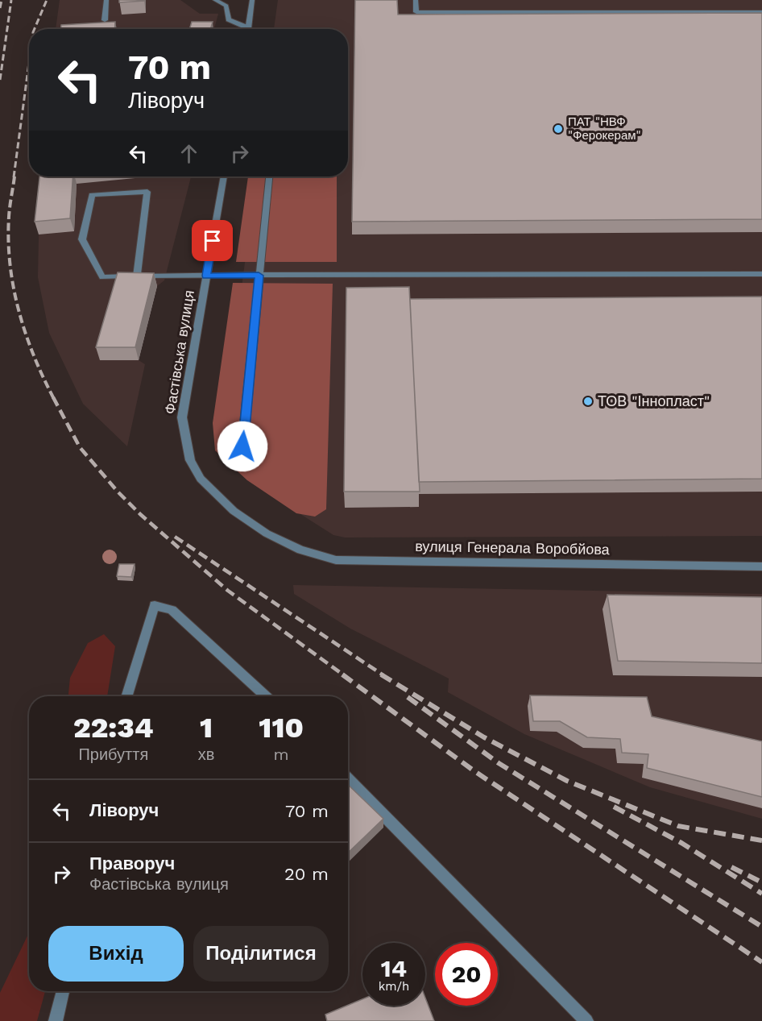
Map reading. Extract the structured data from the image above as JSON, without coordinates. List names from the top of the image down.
{
  "streets": {
    "street": ["Фастівська вулиця", "вулиця Генерала Воробйова"]
  },
  "crossings": [
    ["Фастівська вулиця", "вулиця Генерала Воробйова"]
  ],
  "places": ["ПАТ \"НВФ \"Ферокерам\"", "ТОВ \"Іннопласт\""],
  "page": {
    "turn": ["70 m", "Ліворуч"],
    "eta": [
      "22:34",
      "Прибуття",
      "1",
      "хв",
      "110",
      "m"
    ],
    "list": [
      {
        "name": "Ліворуч",
        "value": "70 m"
      },
      {
        "name": "Праворуч",
        "note": "Фастівська вулиця",
        "value": "20 m"
      }
    ],
    "buttons": ["Вихід", "Поділитися"],
    "speed": "14 km/h",
    "limit": "20"
  }
}
